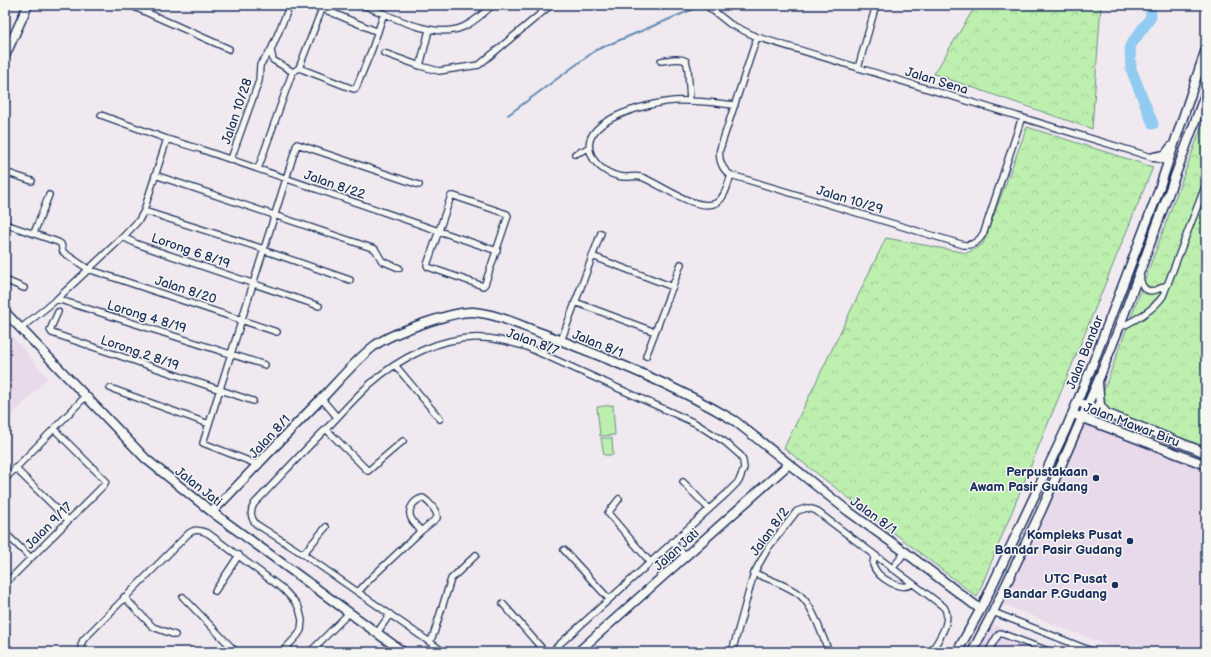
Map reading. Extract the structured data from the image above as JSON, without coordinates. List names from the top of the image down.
{
  "streets": {
    "street": [
      "Jalan Sena",
      "Jalan 10/28",
      "Jalan 8/22",
      "Jalan 10/29",
      "Lorong 6 8/19",
      "Jalan 8/20",
      "Lorong 4 8/19",
      "Jalan 8/7",
      "Jalan 8/1",
      "Lorong 2 8/19",
      "Jalan Bandar",
      "Jalan Mawar Biru",
      "Jalan Jati",
      "Jalan 9/17",
      "Jalan 8/2"
    ]
  },
  "crossings": [
    ["Jalan Sena", "Jalan 10/29"],
    ["Jalan Sena", "Jalan Bandar"],
    ["Jalan 10/28", "Jalan 8/22"],
    ["Jalan 8/1", "Jalan Bandar"],
    ["Jalan 8/1", "Jalan Jati"],
    ["Jalan Bandar", "Jalan Mawar Biru"]
  ],
  "places": ["Perpustakaan Awam Pasir Gudang", "Kompleks Pusat Bandar Pasir Gudang", "UTC Pusat Bandar P.Gudang"]
}
